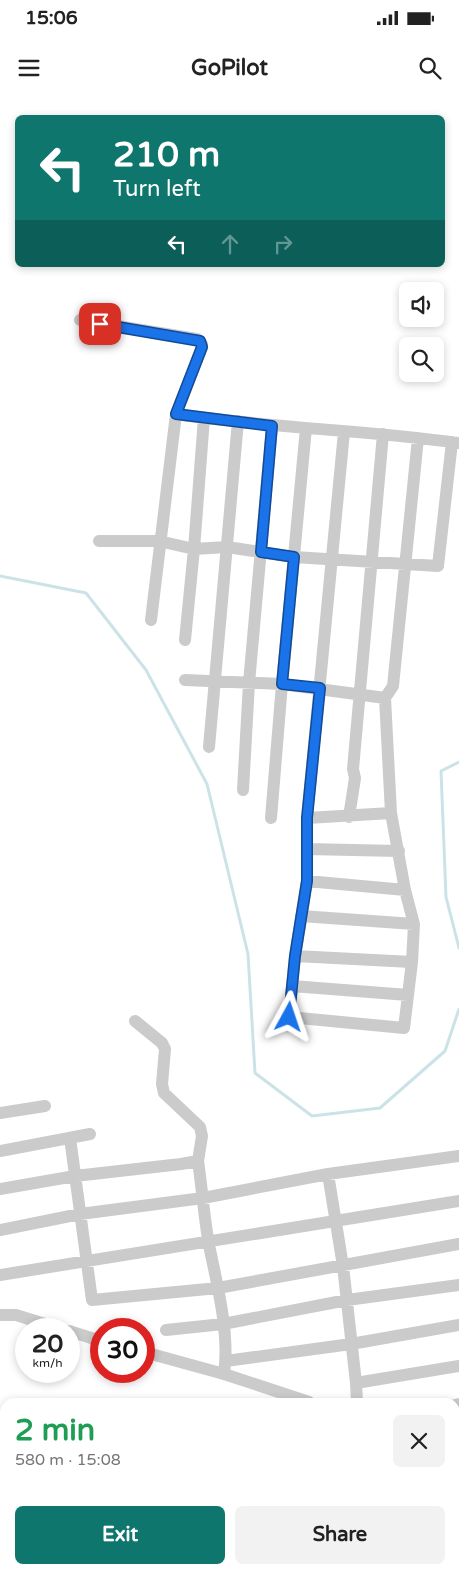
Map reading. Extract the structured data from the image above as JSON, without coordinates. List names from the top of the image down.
{
  "page": {
    "status": "15:06",
    "header": "GoPilot",
    "turn": ["210 m", "Turn left"],
    "speed": "20 km/h",
    "limit": "30",
    "heading": ["2 min", "580 m · 15:08"],
    "buttons": ["Exit", "Share"]
  }
}
